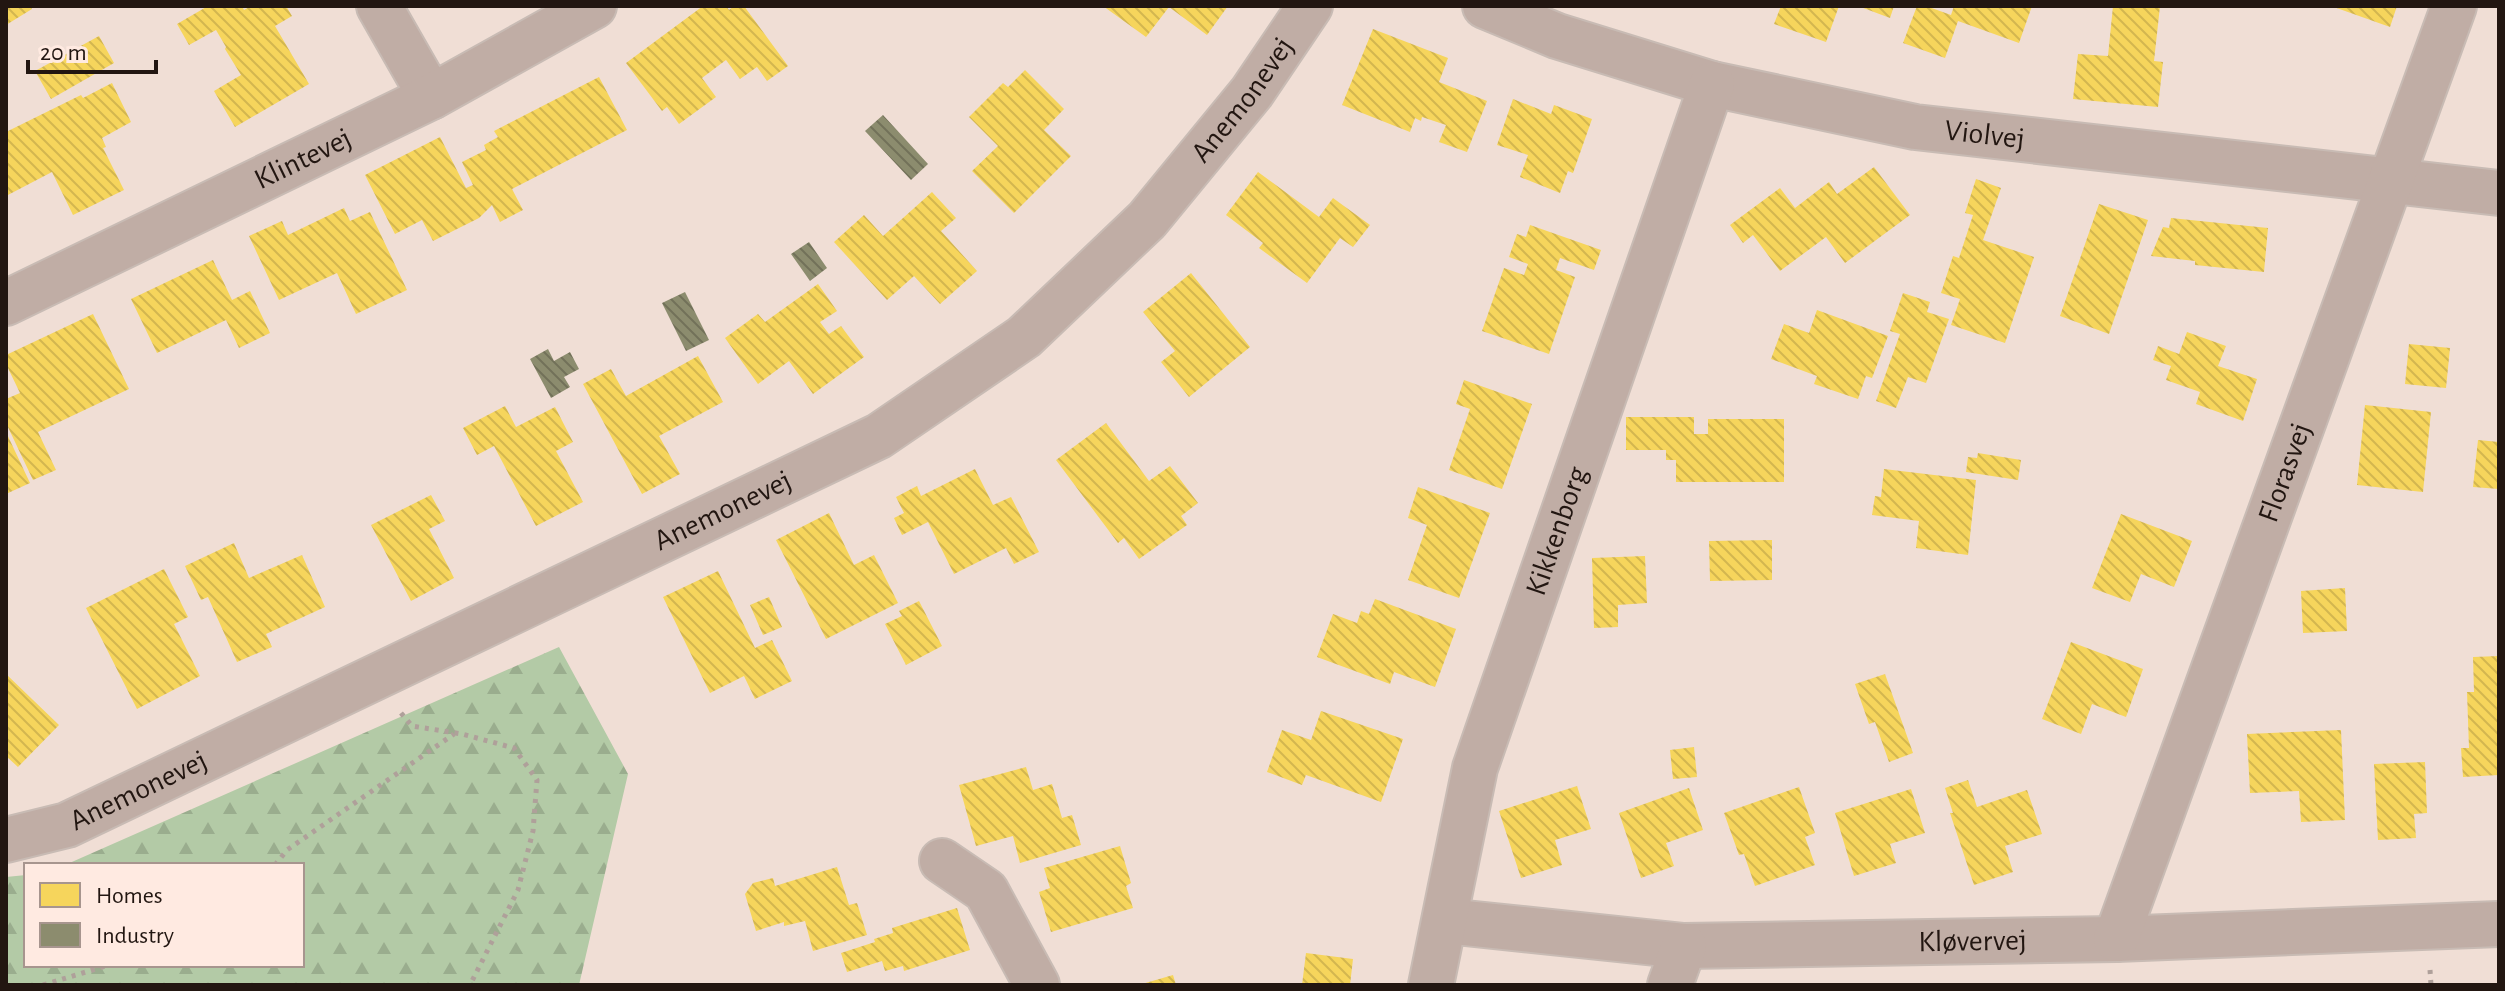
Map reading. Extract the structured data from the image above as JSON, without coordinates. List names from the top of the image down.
{
  "streets": {
    "street": [
      "Anemonevej",
      "Violvej",
      "Klintevej",
      "Florasvej",
      "Kikkenborg",
      "Kløvervej"
    ]
  },
  "crossings": [
    ["Violvej", "Florasvej"],
    ["Violvej", "Kikkenborg"],
    ["Florasvej", "Kløvervej"],
    ["Kikkenborg", "Kløvervej"]
  ],
  "legend": ["Homes", "Industry"],
  "scale_bar": "20 m"
}
